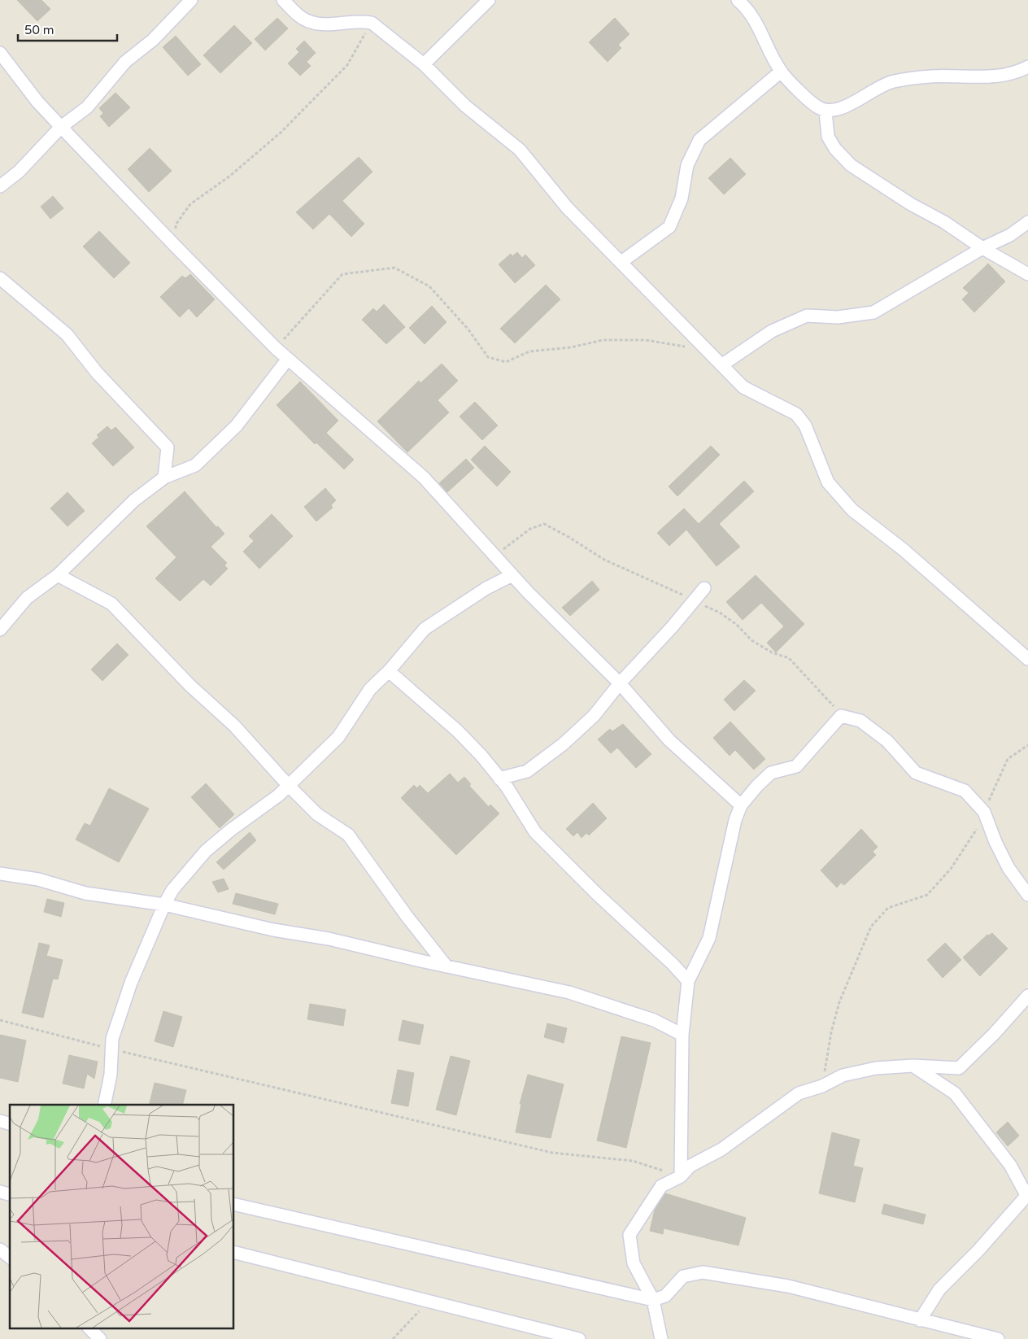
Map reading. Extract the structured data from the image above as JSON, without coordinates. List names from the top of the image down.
{
  "scale_bar": "50 m"
}
